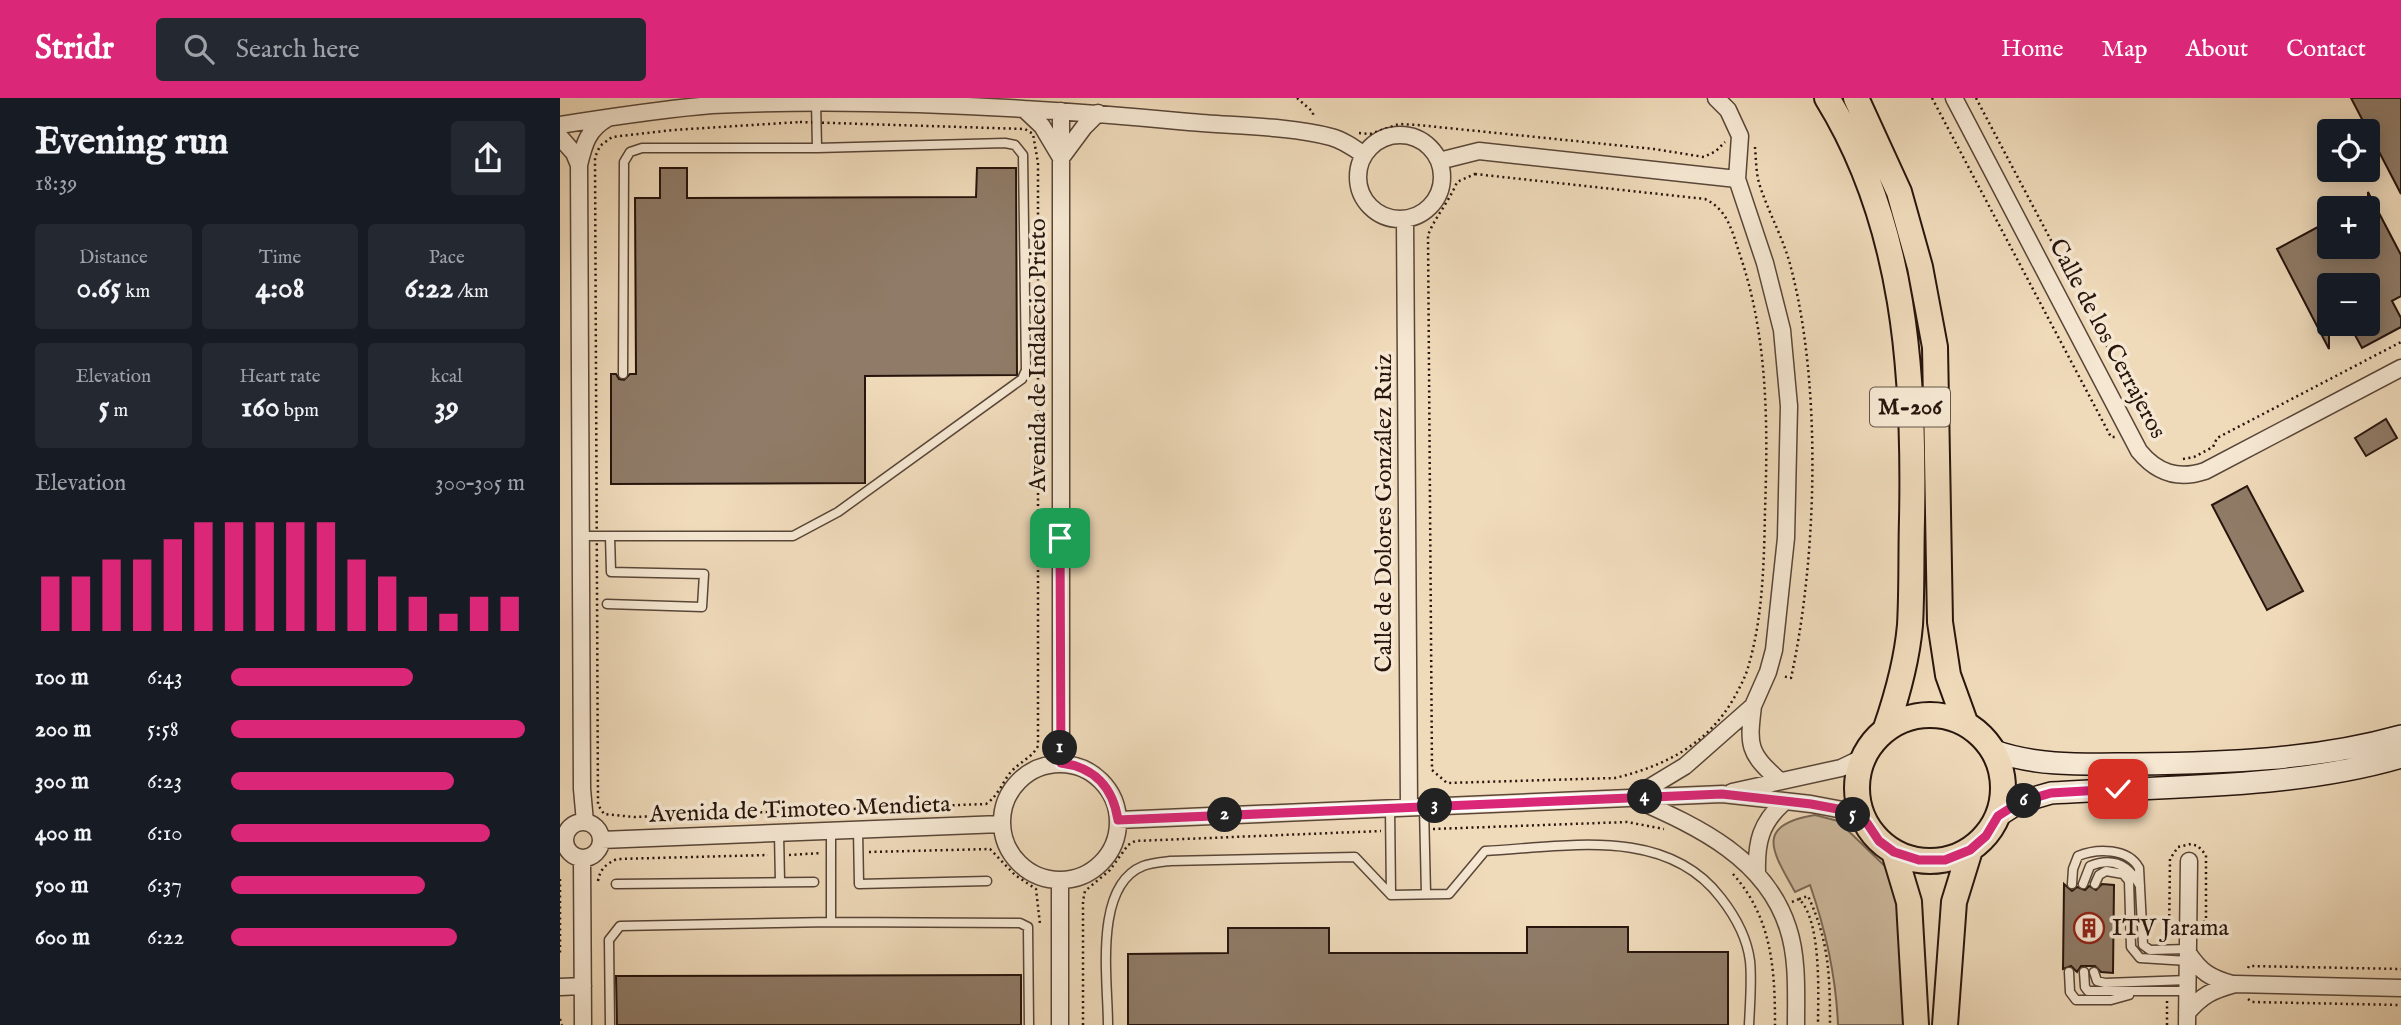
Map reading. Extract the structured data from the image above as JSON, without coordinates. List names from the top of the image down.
{
  "streets": {
    "main road": ["M-206"],
    "street": [
      "Calle de los Cerrajeros",
      "Avenida de Indalecio Prieto",
      "Calle de Dolores González Ruiz",
      "Avenida de Timoteo Mendieta"
    ]
  },
  "crossings": [
    ["Avenida de Indalecio Prieto", "Avenida de Timoteo Mendieta"]
  ],
  "places": {
    "building": ["ITV Jarama"]
  },
  "page": {
    "header": "Stridr",
    "search": "Search here",
    "nav": [
      "Home",
      "Map",
      "About",
      "Contact"
    ],
    "heading": ["Evening run", "18:39"],
    "map_buttons": ["+", "−"],
    "stats": [
      ["Distance", "0.65 km"],
      ["Time", "4:08"],
      ["Pace", "6:22 /km"],
      ["Elevation", "5 m"],
      ["Heart rate", "160 bpm"],
      ["kcal", "39"]
    ],
    "chart": ["Elevation", "300–305 m"],
    "list": [
      {
        "name": "100 m",
        "note": "6:43"
      },
      {
        "name": "200 m",
        "note": "5:58"
      },
      {
        "name": "300 m",
        "note": "6:23"
      },
      {
        "name": "400 m",
        "note": "6:10"
      },
      {
        "name": "500 m",
        "note": "6:37"
      },
      {
        "name": "600 m",
        "note": "6:22"
      }
    ],
    "pins": [
      "1",
      "4",
      "6",
      "3",
      "2",
      "5"
    ]
  }
}
